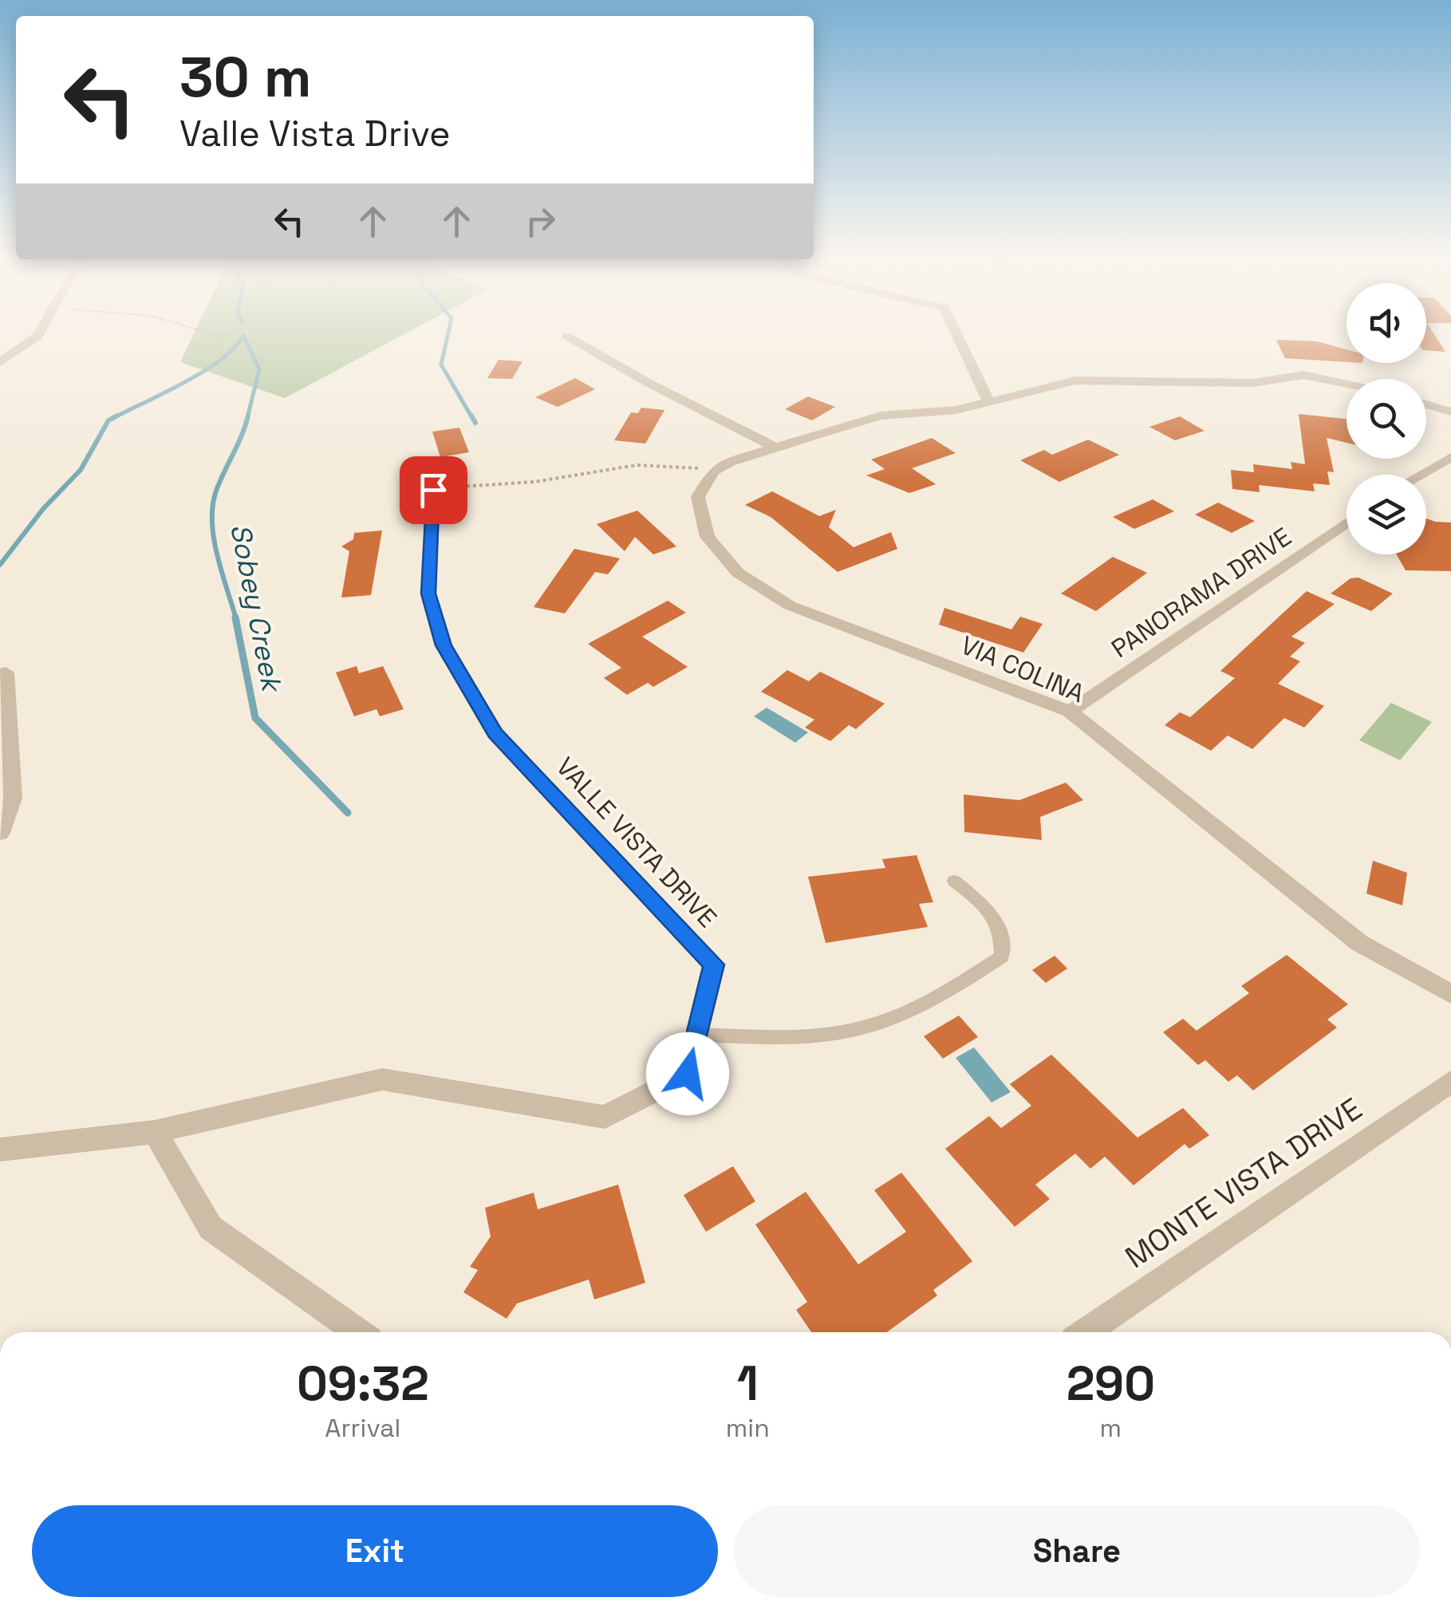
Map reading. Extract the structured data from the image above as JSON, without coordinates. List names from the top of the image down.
{
  "streets": {
    "street": [
      "PANORAMA DRIVE",
      "VIA COLINA",
      "VALLE VISTA DRIVE",
      "MONTE VISTA DRIVE"
    ]
  },
  "crossings": [
    ["PANORAMA DRIVE", "VIA COLINA"]
  ],
  "water": ["Sobey Creek"],
  "page": {
    "turn": ["30 m", "Valle Vista Drive"],
    "eta": [
      "09:32",
      "Arrival",
      "1",
      "min",
      "290",
      "m"
    ],
    "buttons": ["Exit", "Share"]
  }
}
